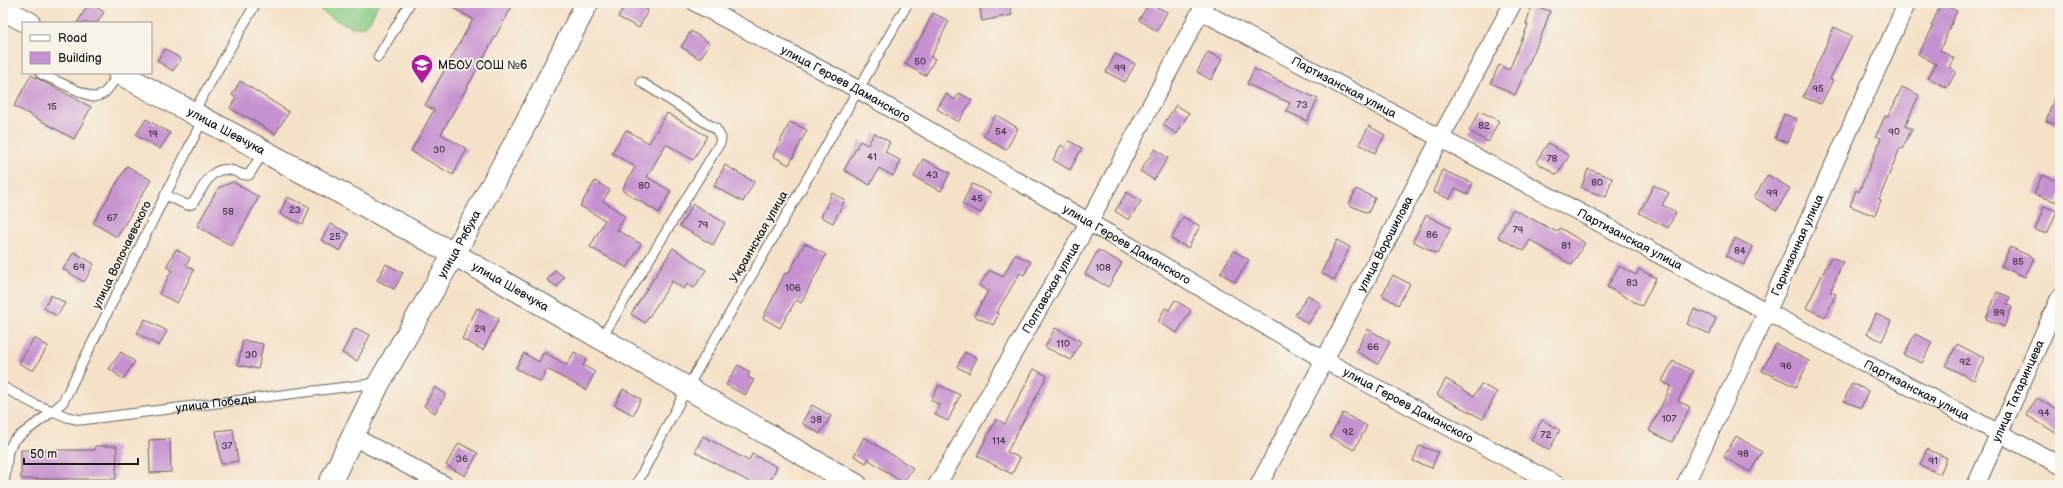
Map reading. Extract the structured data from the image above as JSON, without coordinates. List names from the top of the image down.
{
  "streets": {
    "street": [
      "улица Героев Даманского",
      "Партизанская улица",
      "улица Шевчука",
      "улица Ворошилова",
      "улица Рябуха",
      "Гарнизонная улица",
      "Полтавская улица",
      "улица Татаринцева"
    ],
    "lane": ["Украинская улица", "улица Волочаевского", "улица Победы"]
  },
  "crossings": [
    ["улица Героев Даманского", "Украинская улица"],
    ["улица Героев Даманского", "улица Ворошилова"],
    ["улица Героев Даманского", "Полтавская улица"],
    ["Партизанская улица", "улица Ворошилова"],
    ["Партизанская улица", "Гарнизонная улица"],
    ["Партизанская улица", "Полтавская улица"],
    ["Партизанская улица", "улица Татаринцева"],
    ["улица Шевчука", "Украинская улица"],
    ["улица Шевчука", "улица Рябуха"],
    ["улица Шевчука", "улица Волочаевского"],
    ["улица Рябуха", "улица Победы"],
    ["улица Волочаевского", "улица Победы"]
  ],
  "places": {
    "school or university": ["МБОУ СОШ №6"]
  },
  "house_numbers": [
    "50",
    "99",
    "95",
    "73",
    "15",
    "82",
    "54",
    "90",
    "19",
    "30",
    "41",
    "78",
    "43",
    "80",
    "80",
    "99",
    "45",
    "23",
    "58",
    "67",
    "79",
    "79",
    "86",
    "25",
    "81",
    "84",
    "85",
    "69",
    "108",
    "83",
    "106",
    "89",
    "29",
    "110",
    "66",
    "30",
    "92",
    "96",
    "94",
    "107",
    "38",
    "92",
    "72",
    "114",
    "37",
    "98",
    "36",
    "91"
  ],
  "legend": ["Road", "Building"],
  "scale_bar": "50 m"
}
